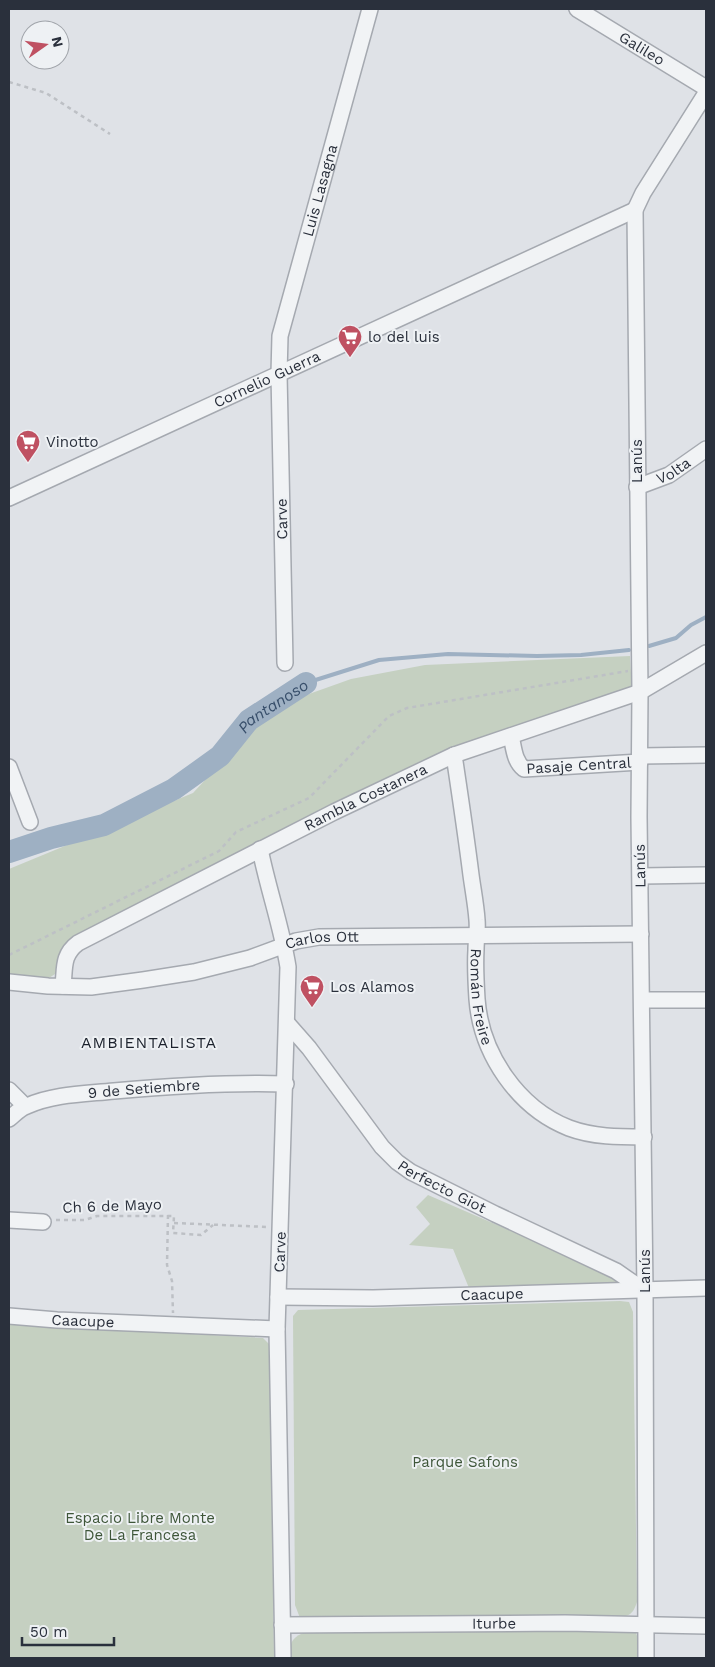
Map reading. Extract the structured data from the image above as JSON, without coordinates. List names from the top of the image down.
{
  "streets": {
    "street": [
      "Galileo",
      "Luis Lasagna",
      "Cornelio Guerra",
      "Lanús",
      "Volta",
      "Carve",
      "Pasaje Central",
      "Rambla Costanera",
      "Carlos Ott",
      "Román Freire",
      "9 de Setiembre",
      "Perfecto Giot",
      "Caacupe",
      "Iturbe"
    ],
    "path": ["Ch 6 de Mayo"]
  },
  "crossings": [
    ["Luis Lasagna", "Cornelio Guerra"],
    ["Luis Lasagna", "Carve"],
    ["Cornelio Guerra", "Lanús"],
    ["Cornelio Guerra", "Carve"],
    ["Lanús", "Volta"],
    ["Lanús", "Pasaje Central"],
    ["Lanús", "Rambla Costanera"],
    ["Lanús", "Carlos Ott"],
    ["Lanús", "Román Freire"],
    ["Lanús", "Perfecto Giot"],
    ["Lanús", "Caacupe"],
    ["Lanús", "Iturbe"],
    ["Carve", "Rambla Costanera"],
    ["Carve", "Carlos Ott"],
    ["Carve", "9 de Setiembre"],
    ["Carve", "Perfecto Giot"],
    ["Carve", "Ch 6 de Mayo"],
    ["Carve", "Caacupe"],
    ["Carve", "Iturbe"],
    ["Pasaje Central", "Rambla Costanera"],
    ["Rambla Costanera", "Carlos Ott"],
    ["Rambla Costanera", "Román Freire"],
    ["Carlos Ott", "Román Freire"],
    ["Perfecto Giot", "Caacupe"]
  ],
  "districts": ["AMBIENTALISTA"],
  "water": ["Pantanoso"],
  "parks": ["Parque Safons", "Espacio Libre Monte De La Francesa"],
  "places": {
    "supermarket": ["lo del luis", "Vinotto", "Los Alamos"]
  },
  "scale_bar": "50 m",
  "north": "right"
}
